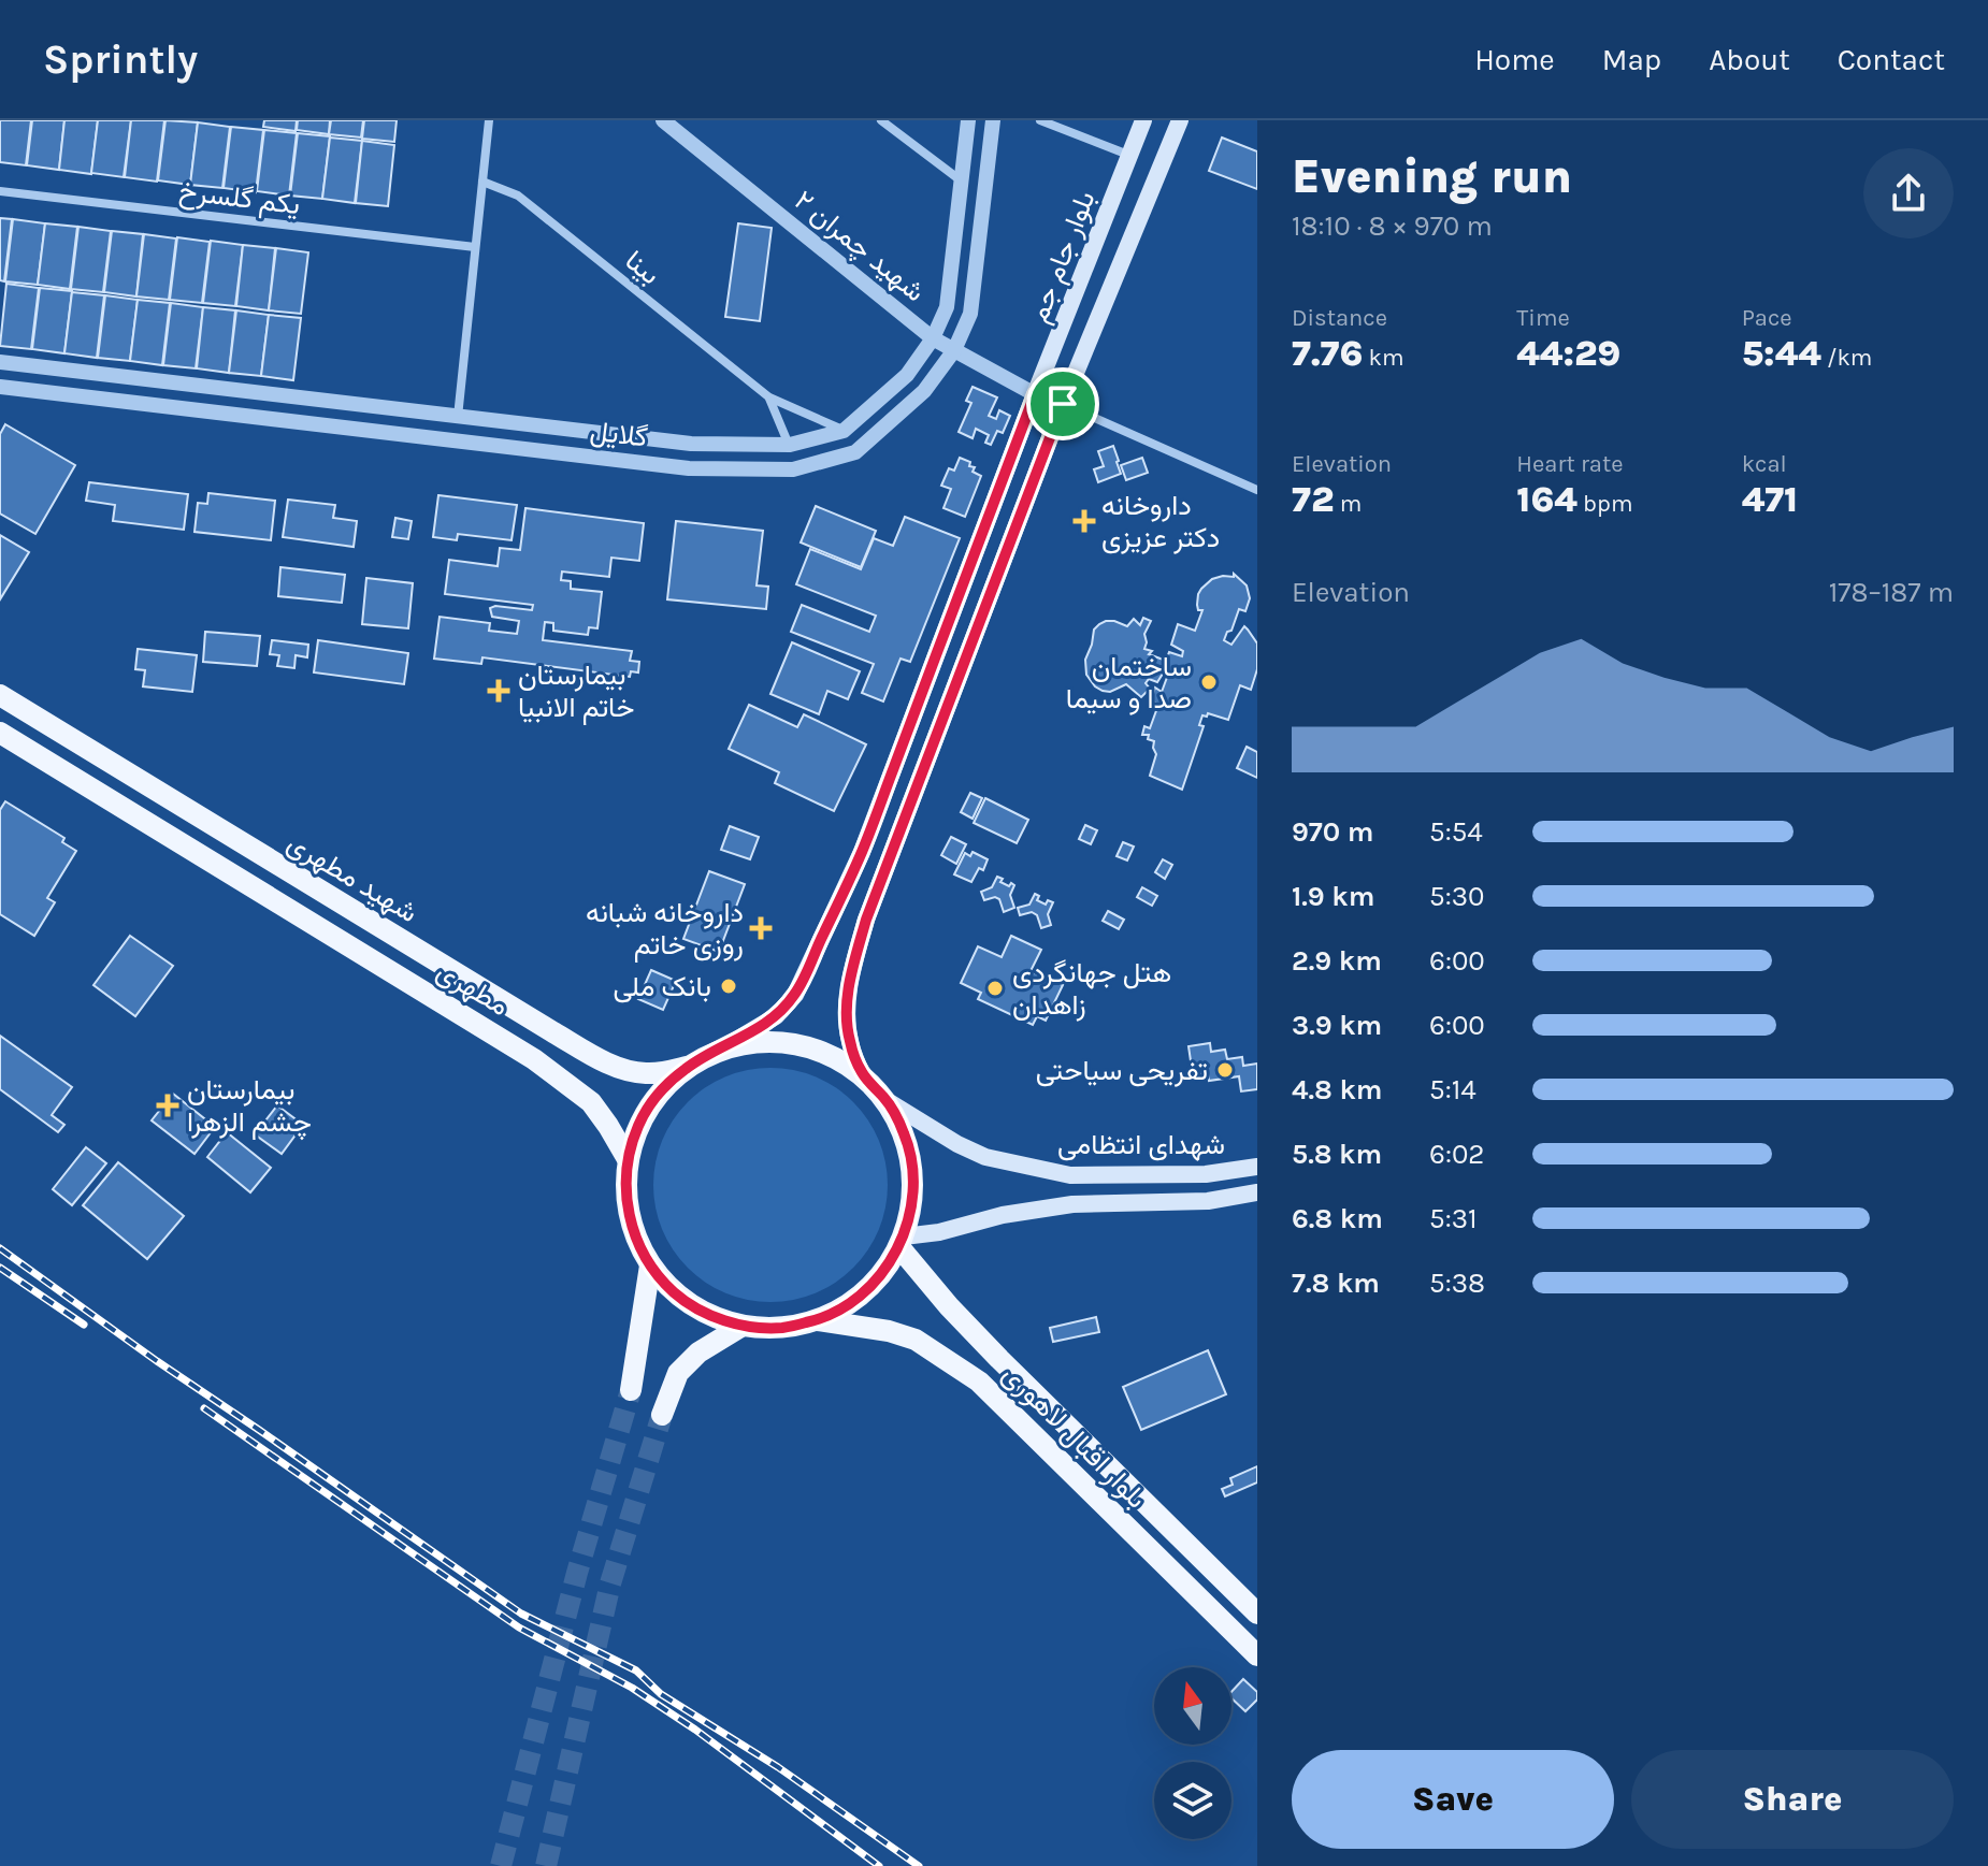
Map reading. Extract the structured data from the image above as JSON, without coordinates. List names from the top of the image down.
{
  "streets": {
    "main road": [
      "بلوار جام جم",
      "شهید مطهری",
      "مطهری",
      "شهدای انتظامی",
      "بلوار اقبال لاهوری"
    ],
    "street": [
      "یکم گلسرخ",
      "شهید چمران ۲",
      "بینا",
      "گلایل"
    ]
  },
  "crossings": [
    ["شهید چمران ۲", "بلوار جام جم"],
    ["شهید چمران ۲", "گلایل"],
    ["بلوار جام جم", "شهید مطهری"],
    ["بلوار جام جم", "مطهری"],
    ["بلوار جام جم", "شهدای انتظامی"],
    ["بلوار جام جم", "بلوار اقبال لاهوری"],
    ["شهید مطهری", "مطهری"],
    ["شهید مطهری", "شهدای انتظامی"],
    ["شهید مطهری", "بلوار اقبال لاهوری"],
    ["مطهری", "شهدای انتظامی"],
    ["مطهری", "بلوار اقبال لاهوری"],
    ["شهدای انتظامی", "بلوار اقبال لاهوری"]
  ],
  "places": {
    "health": [
      "داروخانه دکتر عزیزی",
      "بیمارستان خاتم الانبیا",
      "داروخانه شبانه روزی خاتم",
      "بیمارستان چشم الزهرا"
    ],
    "other": [
      "ساختمان صدا و سیما",
      "بانک ملی",
      "هتل جهانگردی زاهدان",
      "تفریحی سیاحتی"
    ]
  },
  "north": "top",
  "page": {
    "header": "Sprintly",
    "nav": [
      "Home",
      "Map",
      "About",
      "Contact"
    ],
    "heading": ["Evening run", "18:10 · 8 × 970 m"],
    "stats": [
      ["Distance", "7.76 km"],
      ["Time", "44:29"],
      ["Pace", "5:44 /km"],
      ["Elevation", "72 m"],
      ["Heart rate", "164 bpm"],
      ["kcal", "471"]
    ],
    "chart": ["Elevation", "178–187 m"],
    "list": [
      {
        "name": "970 m",
        "note": "5:54"
      },
      {
        "name": "1.9 km",
        "note": "5:30"
      },
      {
        "name": "2.9 km",
        "note": "6:00"
      },
      {
        "name": "3.9 km",
        "note": "6:00"
      },
      {
        "name": "4.8 km",
        "note": "5:14"
      },
      {
        "name": "5.8 km",
        "note": "6:02"
      },
      {
        "name": "6.8 km",
        "note": "5:31"
      },
      {
        "name": "7.8 km",
        "note": "5:38"
      }
    ],
    "buttons": ["Save", "Share"]
  }
}
